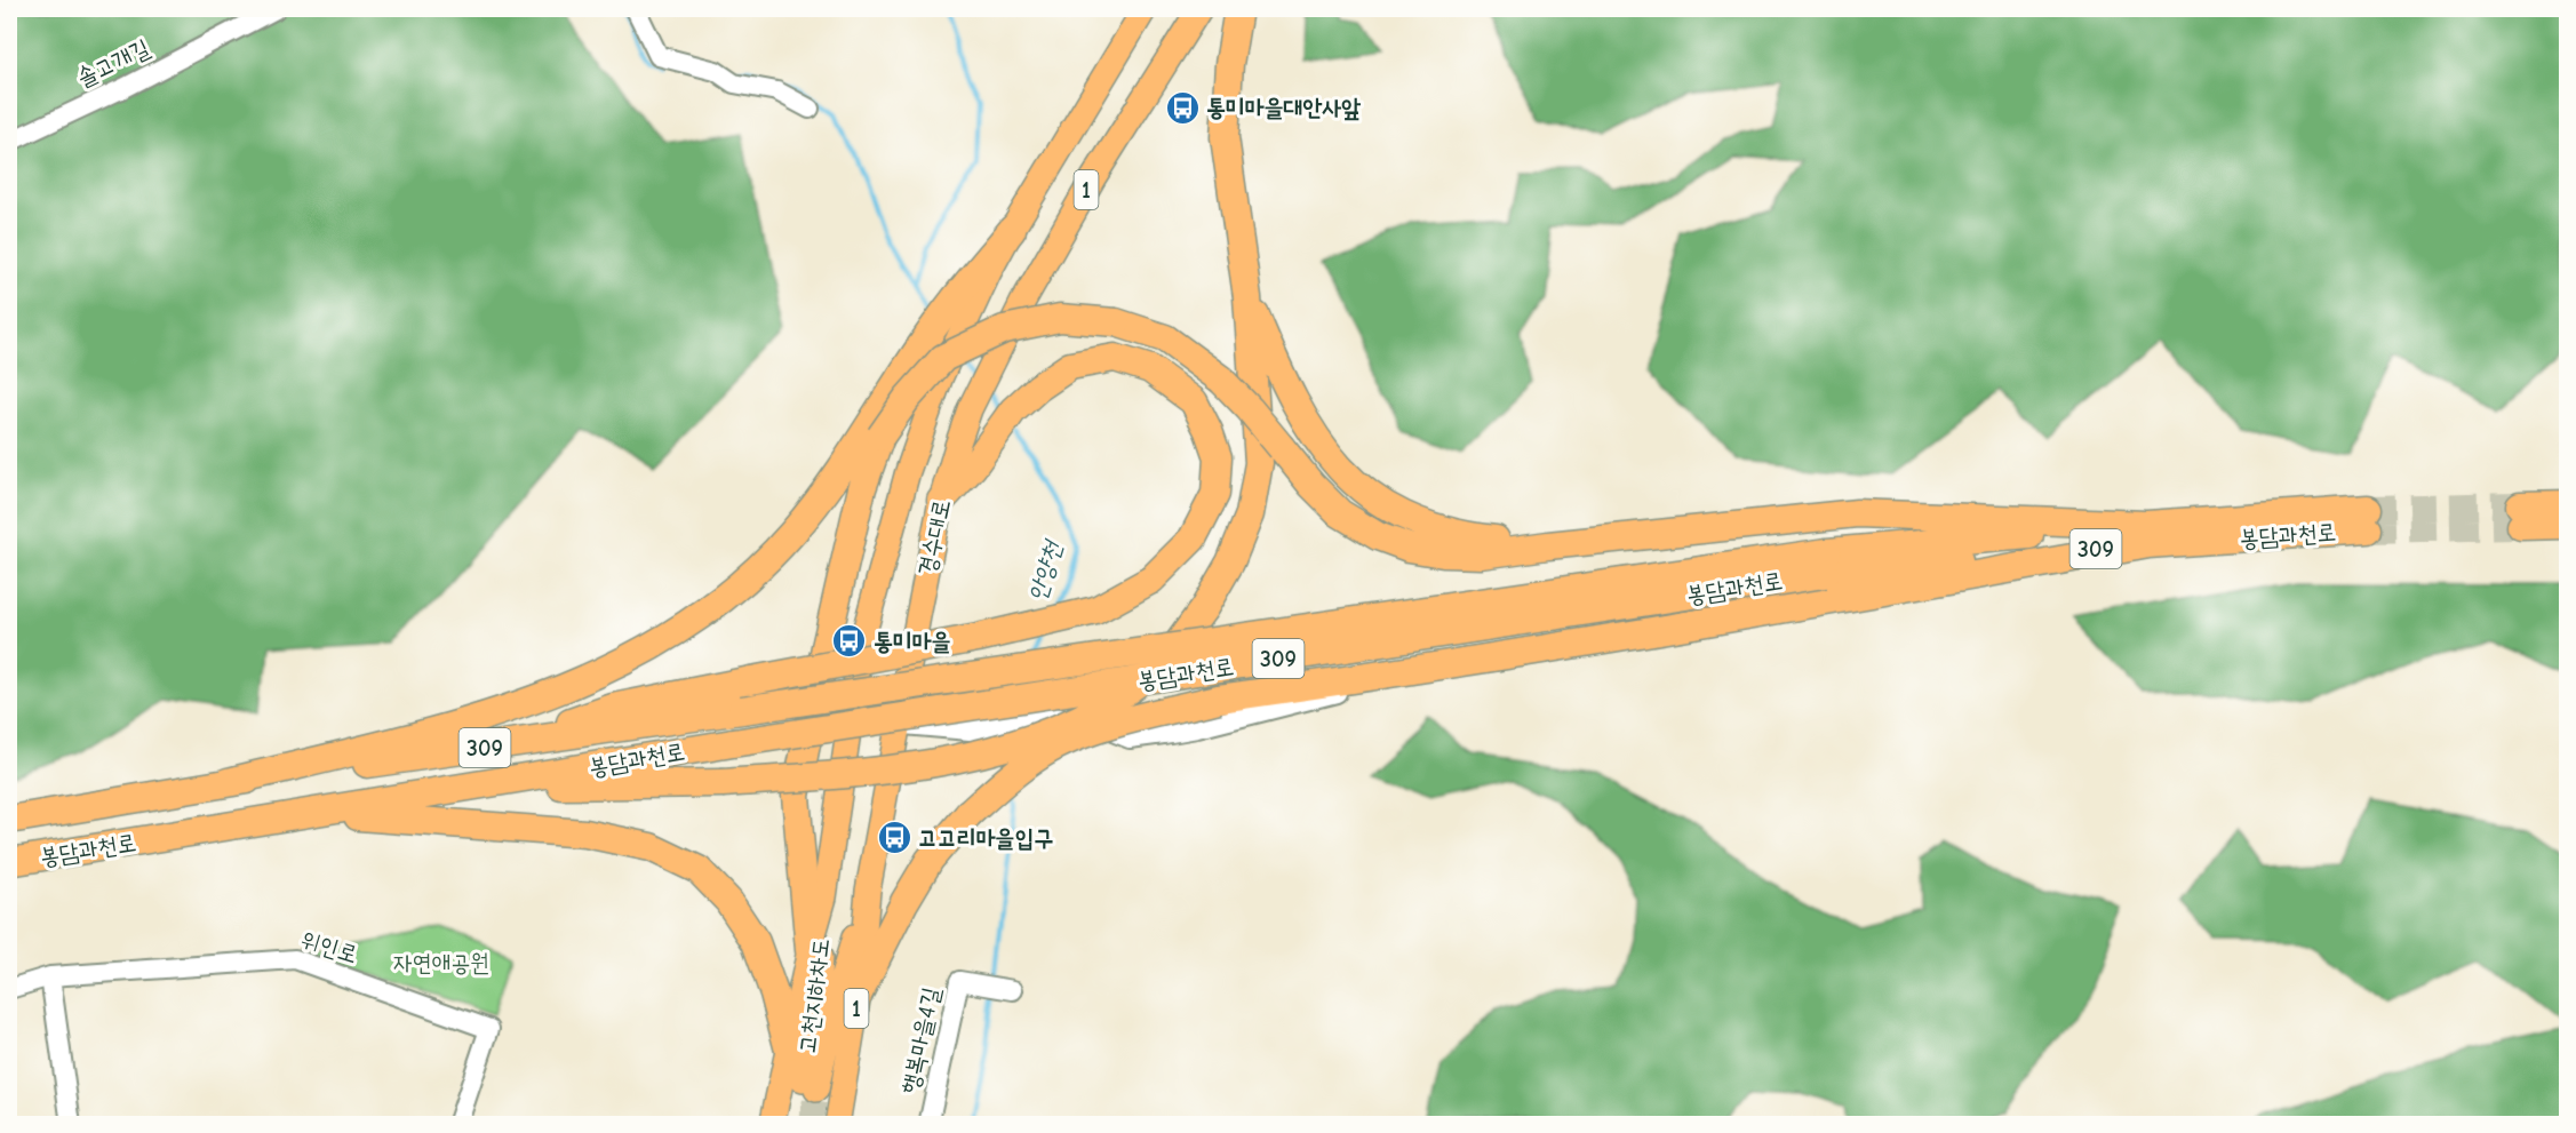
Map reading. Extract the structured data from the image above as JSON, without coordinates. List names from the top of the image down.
{
  "streets": {
    "highway": ["봉담과천로", "309"],
    "main road": ["1", "경수대로", "고천지하차도"],
    "street": ["솔고개길", "위인로", "행복마을4길"]
  },
  "crossings": [
    ["경수대로", "고천지하차도"]
  ],
  "water": ["안양천"],
  "parks": ["자연애공원"],
  "places": {
    "bus stop": ["통미마을대안사앞", "통미마을", "고고리마을입구"]
  }
}
